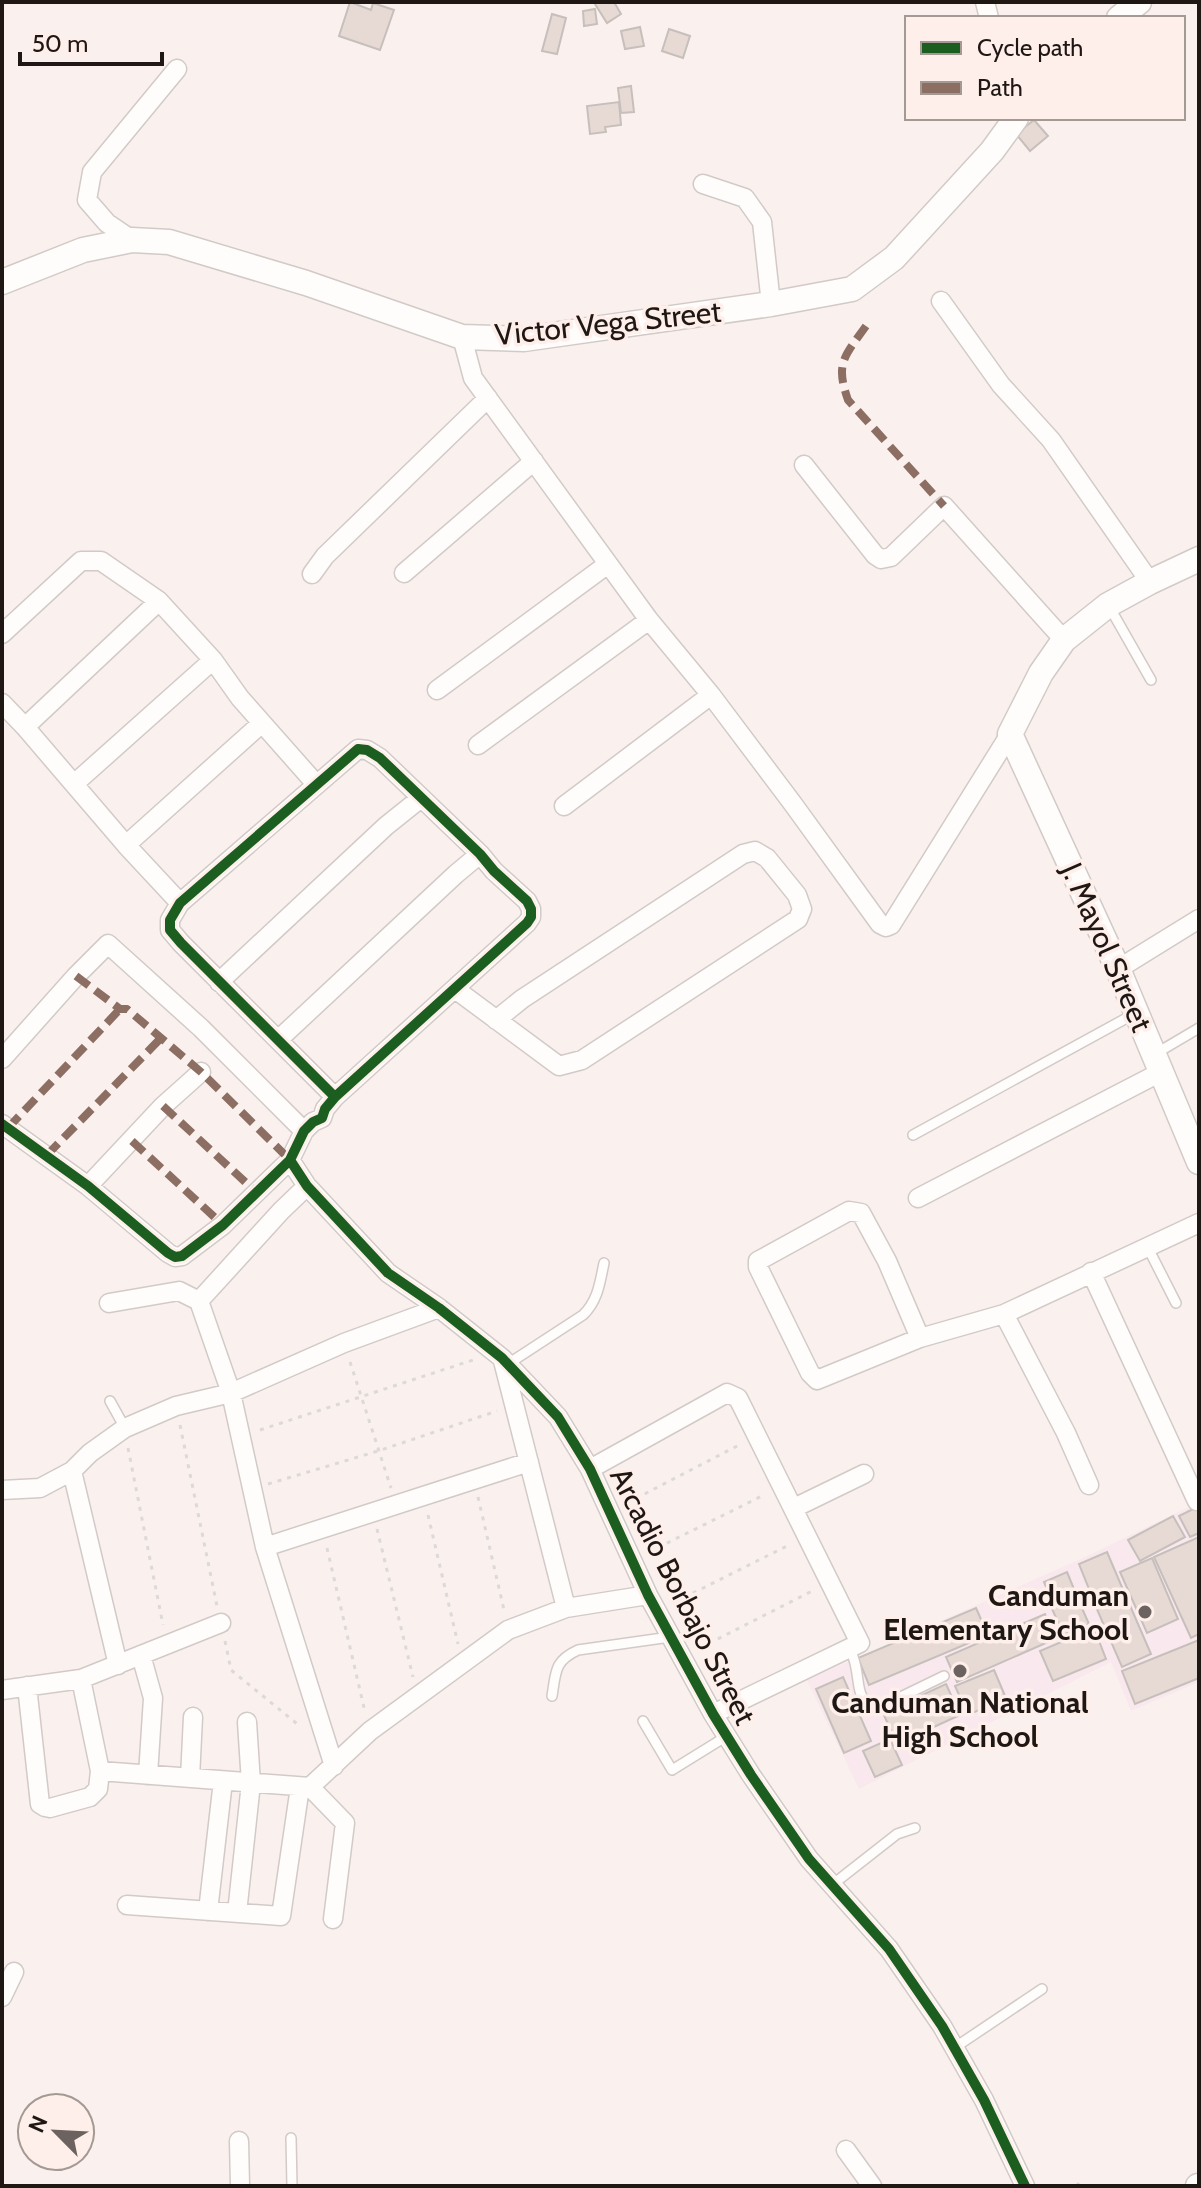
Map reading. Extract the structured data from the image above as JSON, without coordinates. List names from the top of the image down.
{
  "streets": {
    "street": ["Victor Vega Street", "J. Mayol Street", "Arcadio Borbajo Street"]
  },
  "places": ["Canduman Elementary School", "Canduman National High School"],
  "legend": ["Cycle path", "Path"],
  "scale_bar": "50 m",
  "north": "top left"
}
